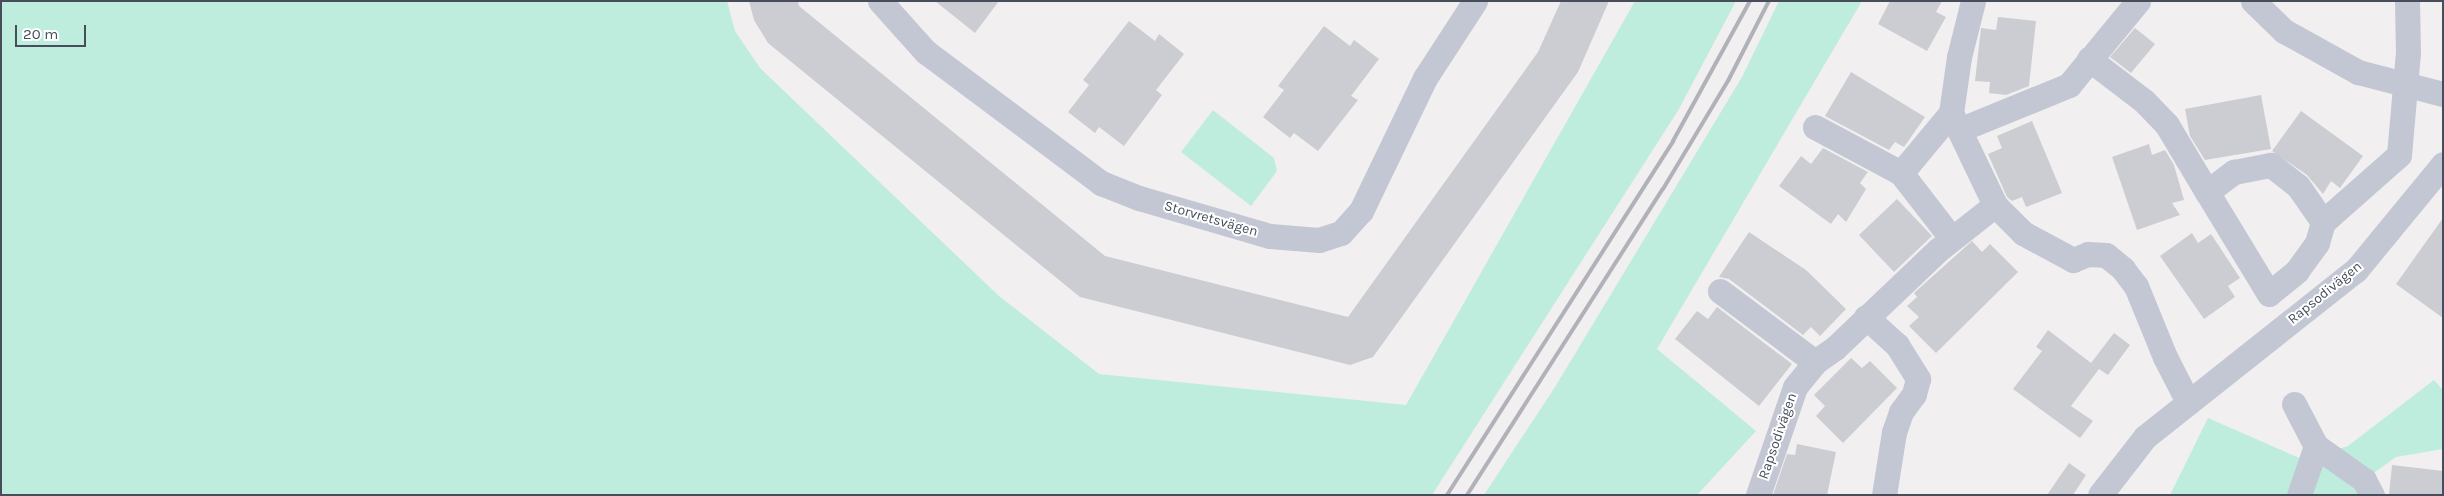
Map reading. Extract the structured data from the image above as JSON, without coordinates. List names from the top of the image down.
{
  "streets": {
    "street": ["Storvretsvägen", "Rapsodivägen"]
  },
  "scale_bar": "20 m"
}
